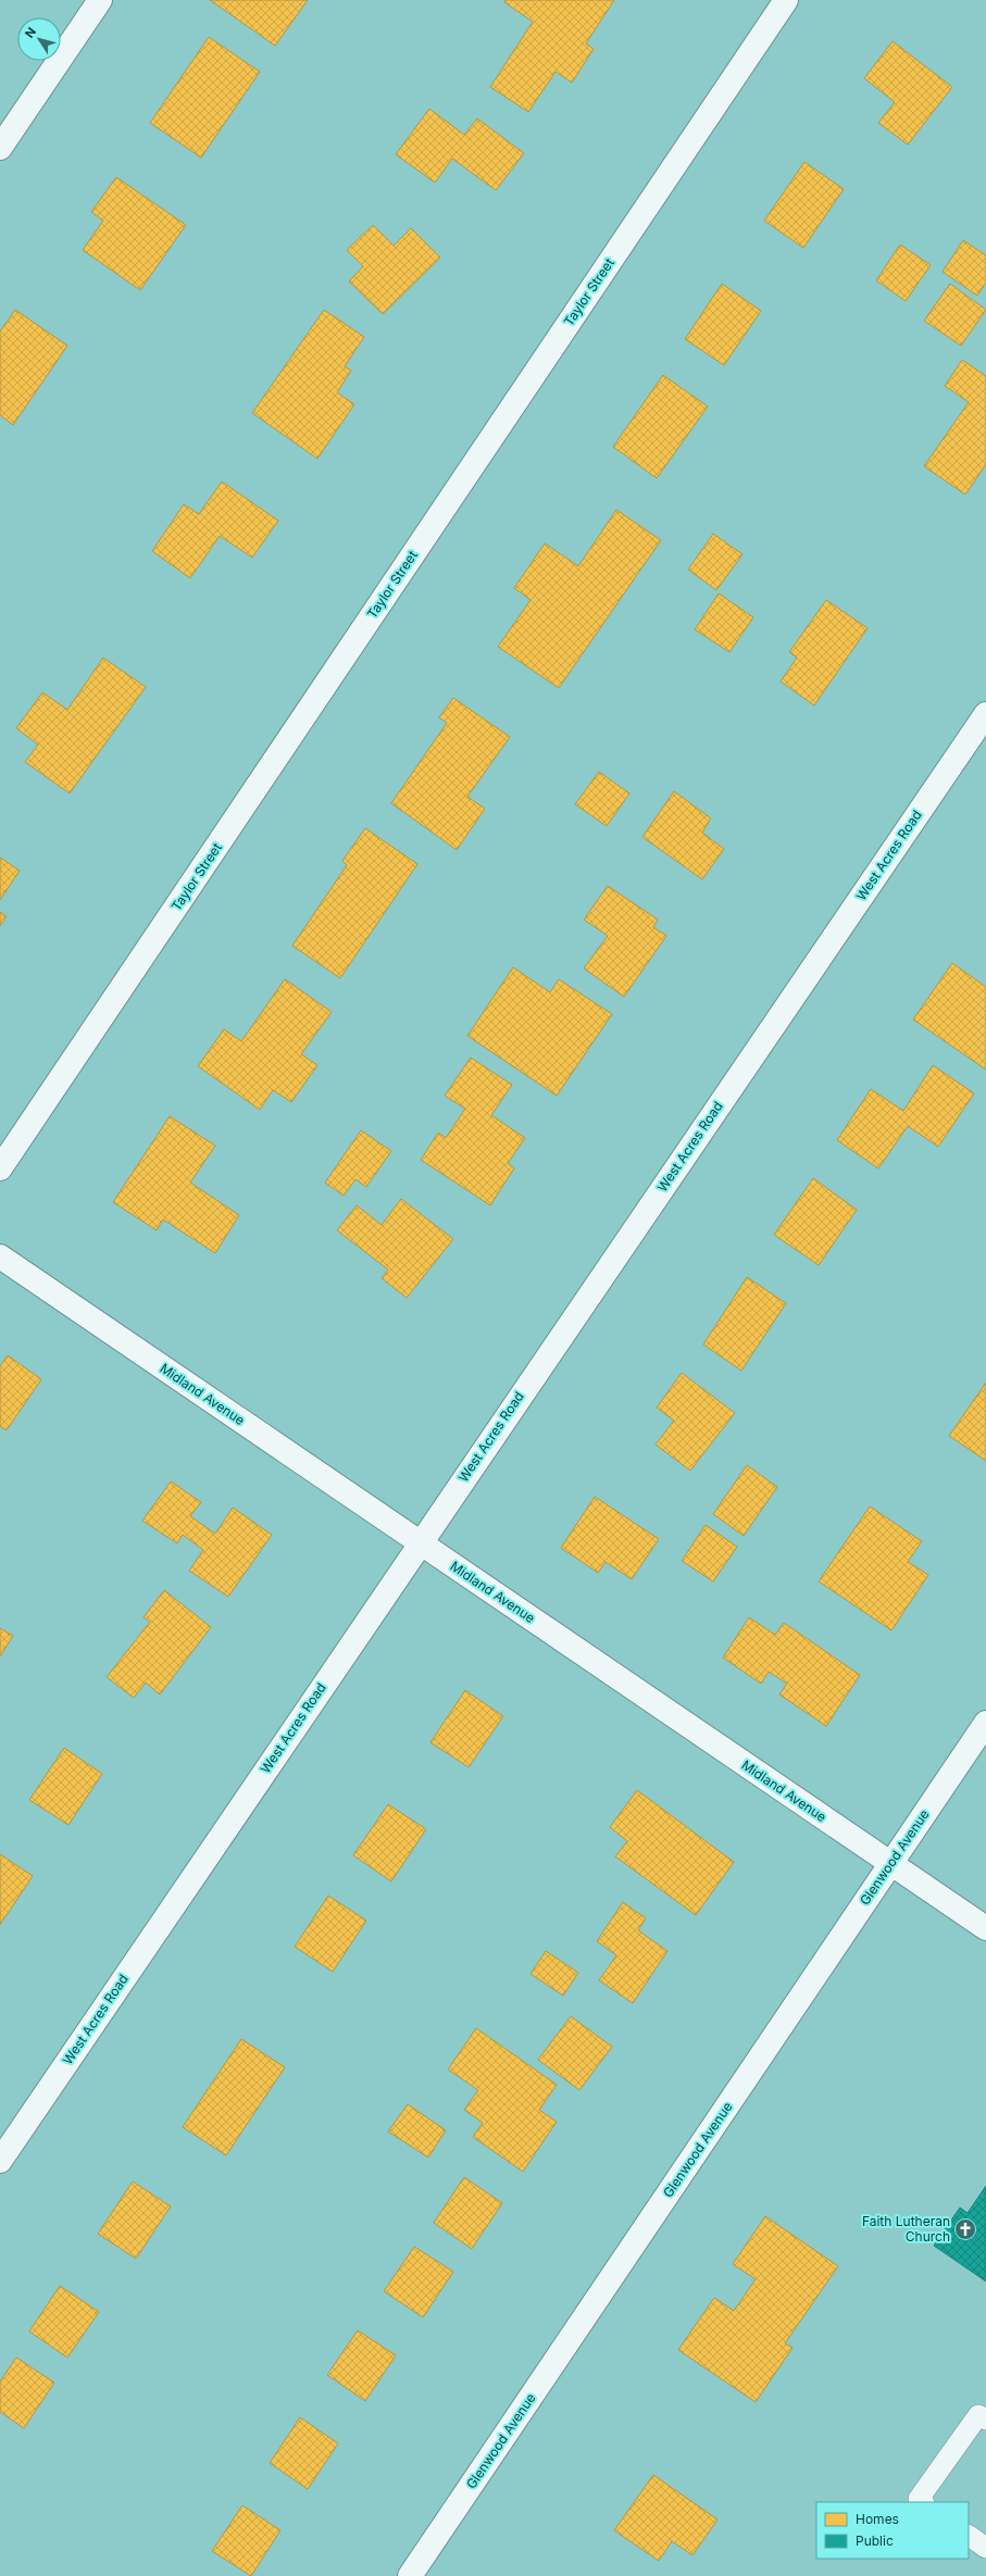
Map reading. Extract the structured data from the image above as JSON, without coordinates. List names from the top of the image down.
{
  "streets": {
    "street": [
      "Taylor Street",
      "West Acres Road",
      "Midland Avenue",
      "Glenwood Avenue"
    ]
  },
  "crossings": [
    ["West Acres Road", "Midland Avenue"],
    ["Midland Avenue", "Glenwood Avenue"]
  ],
  "places": {
    "church": ["Faith Lutheran Church"]
  },
  "legend": ["Homes", "Public"],
  "north": "top left"
}
